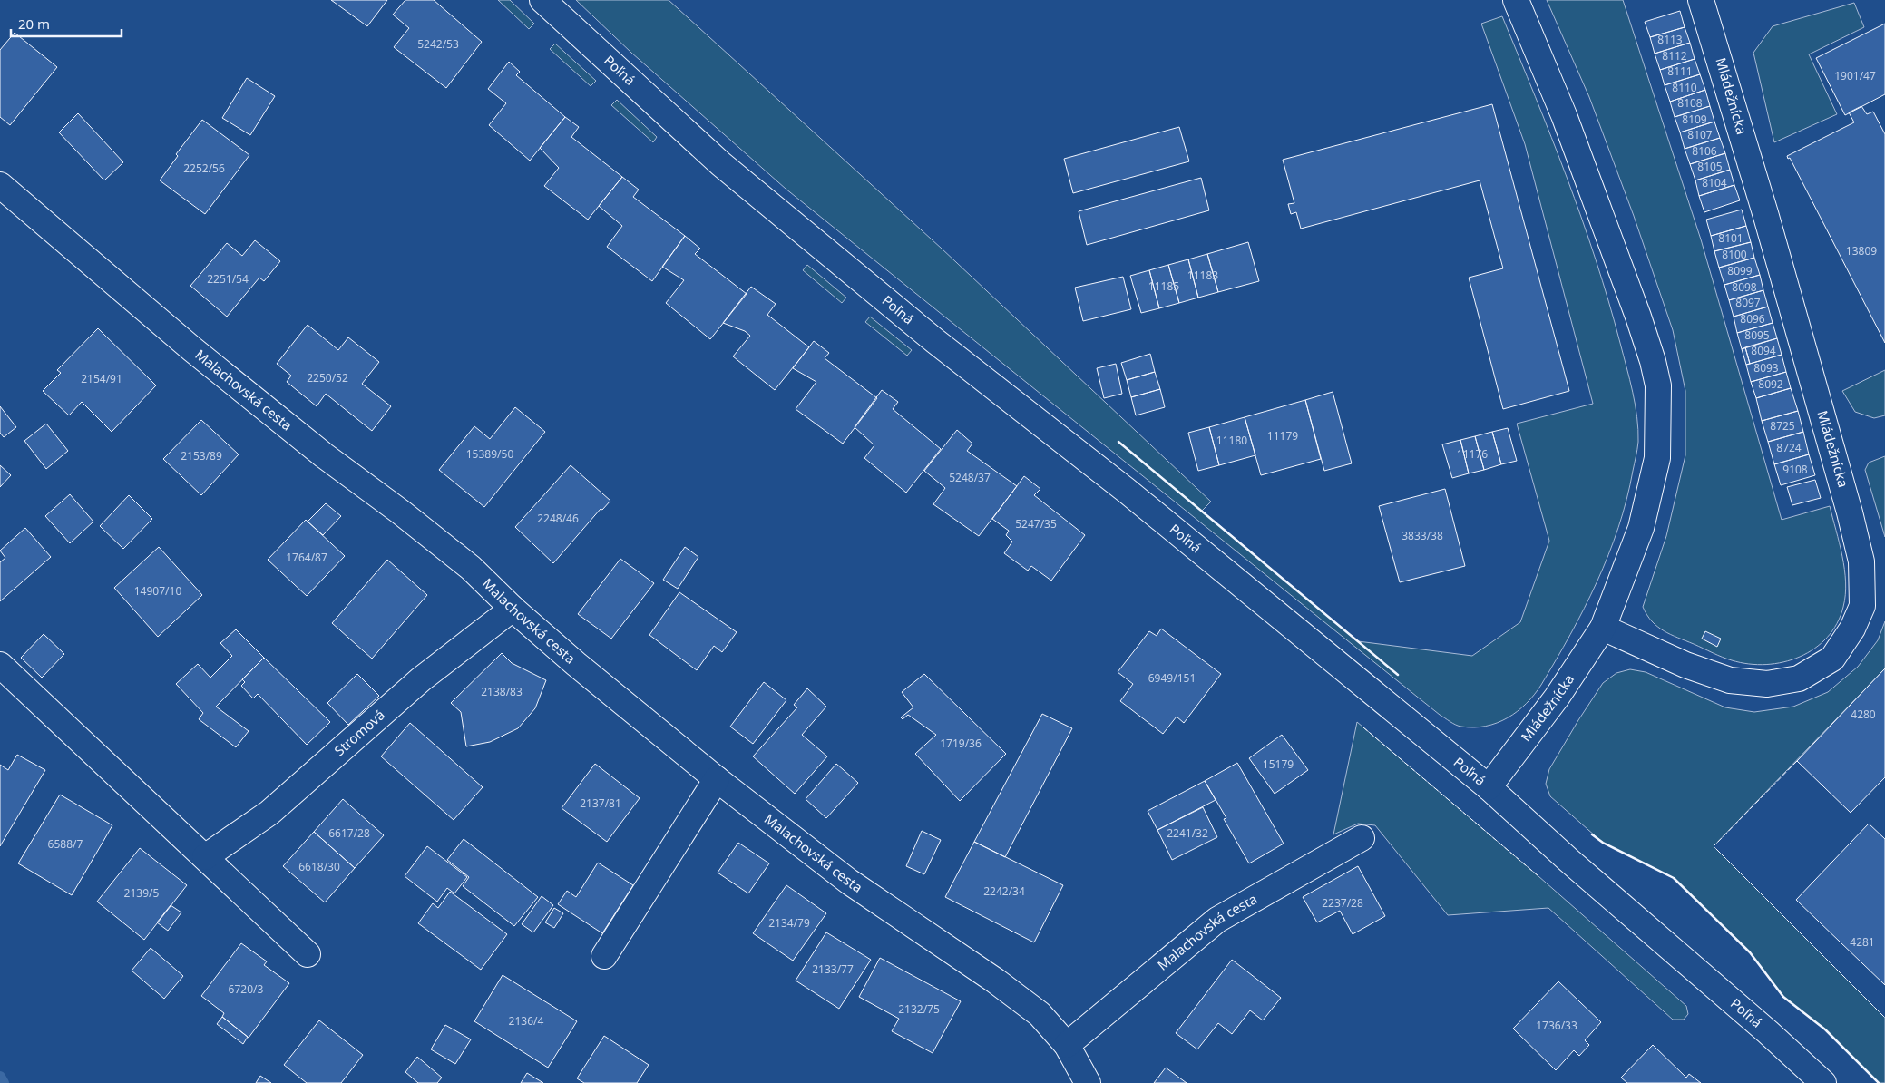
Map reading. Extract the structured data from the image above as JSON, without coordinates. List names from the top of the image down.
{
  "streets": {
    "street": [
      "Poľná",
      "Mládežnícka",
      "Malachovská cesta",
      "Stromová"
    ]
  },
  "crossings": [
    ["Poľná", "Mládežnícka"],
    ["Malachovská cesta", "Stromová"]
  ],
  "house_numbers": [
    "8113",
    "5242/53",
    "8112",
    "8111",
    "1901/47",
    "8110",
    "8108",
    "8109",
    "8107",
    "8106",
    "8105",
    "2252/56",
    "8104",
    "8101",
    "13809",
    "8100",
    "8099",
    "11183",
    "2251/54",
    "11185",
    "8098",
    "8097",
    "8096",
    "8095",
    "8094",
    "8093",
    "2250/52",
    "2154/91",
    "8092",
    "8725",
    "11179",
    "11180",
    "8724",
    "15389/50",
    "11176",
    "2153/89",
    "9108",
    "5248/37",
    "2248/46",
    "5247/35",
    "3833/38",
    "1764/87",
    "14907/10",
    "6949/151",
    "2138/83",
    "4280",
    "1719/36",
    "15179",
    "2137/81",
    "6617/28",
    "2241/32",
    "6588/7",
    "6618/30",
    "2242/34",
    "2139/5",
    "2237/28",
    "2134/79",
    "4281",
    "2133/77",
    "6720/3",
    "2132/75",
    "2136/4",
    "1736/33"
  ],
  "scale_bar": "20 m"
}
